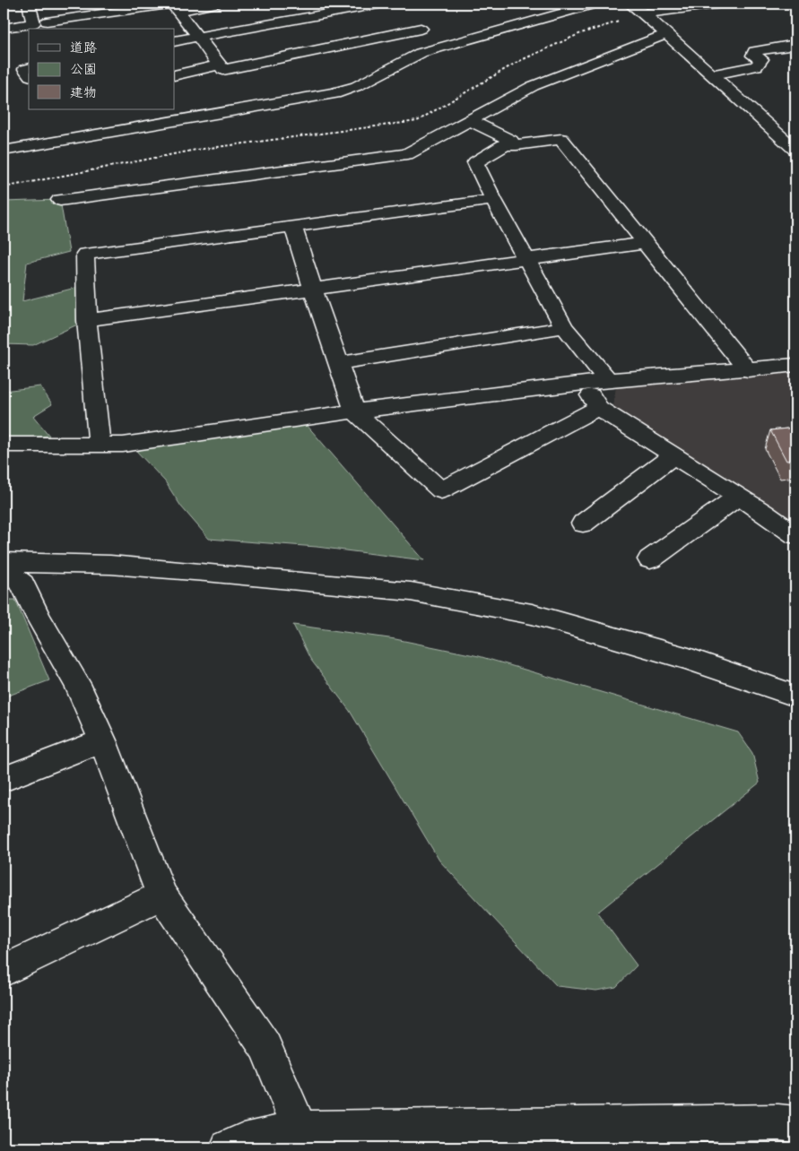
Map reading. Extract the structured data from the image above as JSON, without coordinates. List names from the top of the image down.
{
  "legend": ["道路", "公園", "建物"]
}
